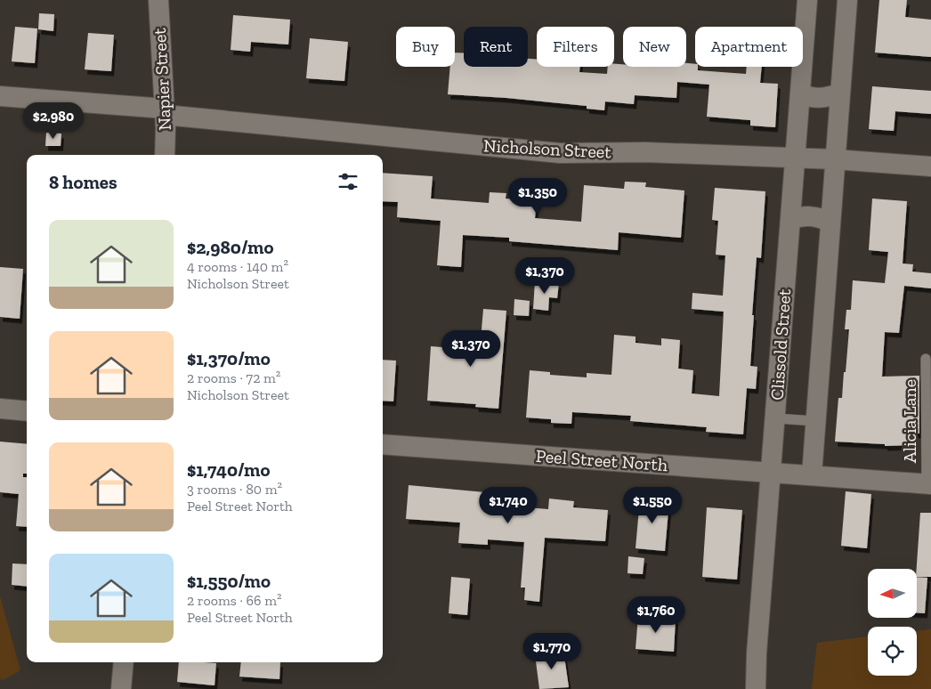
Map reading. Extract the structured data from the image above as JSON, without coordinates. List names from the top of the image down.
{
  "streets": {
    "street": [
      "Napier Street",
      "Nicholson Street",
      "Clissold Street",
      "Peel Street North"
    ],
    "lane": ["Alicia Lane"]
  },
  "crossings": [
    ["Napier Street", "Nicholson Street"],
    ["Nicholson Street", "Clissold Street"],
    ["Clissold Street", "Peel Street North"],
    ["Alicia Lane", "Peel Street North"]
  ],
  "north": "left",
  "page": {
    "chip": [
      "Buy",
      "Rent",
      "Filters",
      "New",
      "Apartment"
    ],
    "price": [
      "$2,980",
      "$1,350",
      "$1,370",
      "$1,370",
      "$1,740",
      "$1,550",
      "$1,760",
      "$1,770"
    ],
    "heading": "8 homes",
    "list": [
      {
        "name": "$2,980/mo",
        "note": "4 rooms · 140 m² · Nicholson Street"
      },
      {
        "name": "$1,370/mo",
        "note": "2 rooms · 72 m² · Nicholson Street"
      },
      {
        "name": "$1,740/mo",
        "note": "3 rooms · 80 m² · Peel Street North"
      },
      {
        "name": "$1,550/mo",
        "note": "2 rooms · 66 m² · Peel Street North"
      }
    ]
  }
}
